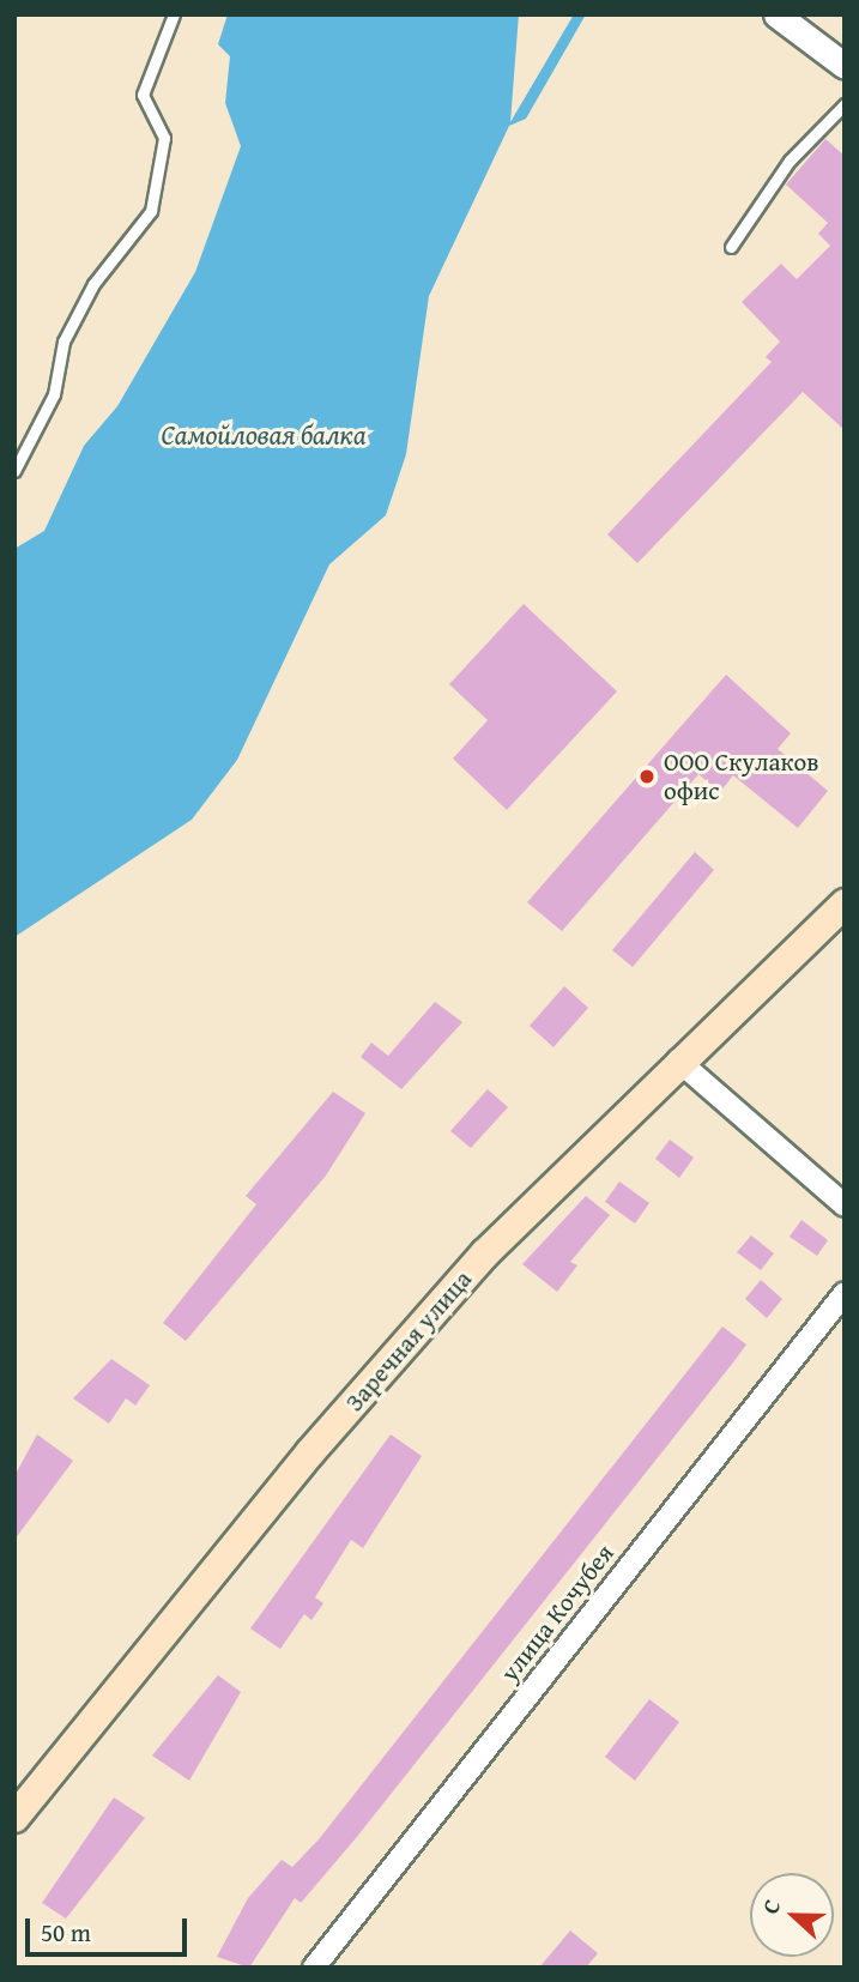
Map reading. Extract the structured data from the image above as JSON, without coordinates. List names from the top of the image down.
{
  "streets": {
    "main road": ["Заречная улица"],
    "street": ["улица Кочубея"]
  },
  "water": ["Самойловая балка"],
  "places": ["ООО Скулаков офис"],
  "scale_bar": "50 m",
  "north": "left"
}
